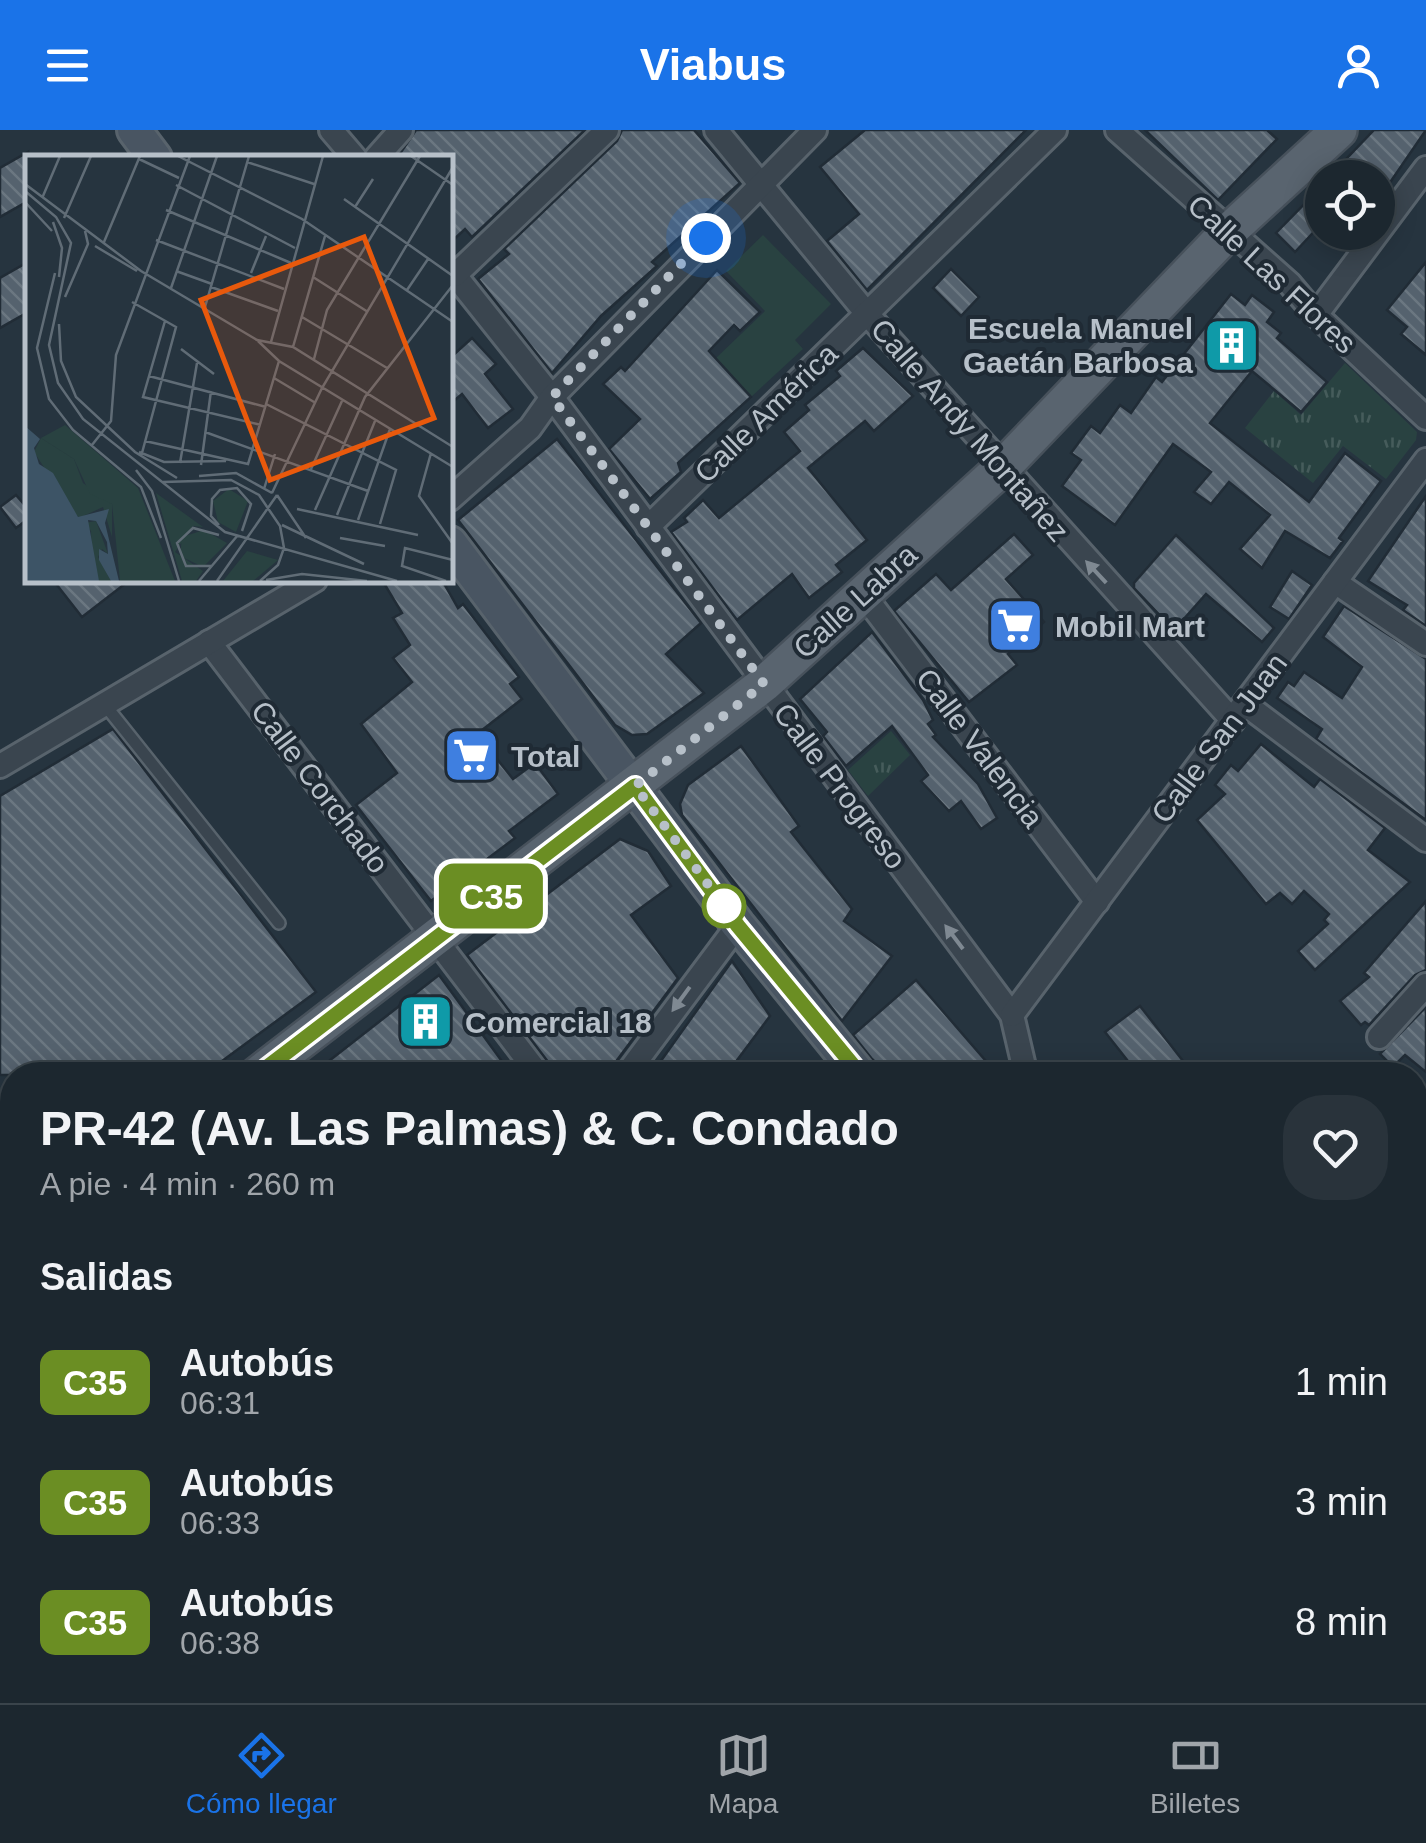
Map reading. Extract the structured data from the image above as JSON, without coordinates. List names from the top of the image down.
{
  "streets": {
    "main road": ["Calle Labra"],
    "street": [
      "Calle Las Flores",
      "Calle América",
      "Calle Andy Montañez",
      "Calle San Juan",
      "Calle Valencia",
      "Calle Progreso",
      "Calle Corchado"
    ]
  },
  "crossings": [
    ["Calle Las Flores", "Calle Labra"],
    ["Calle América", "Calle Andy Montañez"],
    ["Calle América", "Calle Progreso"],
    ["Calle Andy Montañez", "Calle Labra"],
    ["Calle Andy Montañez", "Calle San Juan"],
    ["Calle Labra", "Calle Valencia"],
    ["Calle Labra", "Calle Progreso"],
    ["Calle Labra", "Calle Corchado"],
    ["Calle San Juan", "Calle Valencia"],
    ["Calle San Juan", "Calle Progreso"]
  ],
  "places": {
    "building": ["Escuela Manuel Gaetán Barbosa", "Comercial 18"],
    "supermarket": ["Mobil Mart", "Total"]
  },
  "lines": ["bus line C35"],
  "page": {
    "header": "Viabus",
    "on_map": "C35",
    "heading": [
      ["PR-42 (Av. Las Palmas) & C. Condado", "A pie · 4 min · 260 m"],
      "Salidas"
    ],
    "list": [
      {
        "mark": "C35",
        "name": "Autobús",
        "note": "06:31",
        "value": "1 min"
      },
      {
        "mark": "C35",
        "name": "Autobús",
        "note": "06:33",
        "value": "3 min"
      },
      {
        "mark": "C35",
        "name": "Autobús",
        "note": "06:38",
        "value": "8 min"
      }
    ],
    "tabs": ["Cómo llegar", "Mapa", "Billetes"]
  }
}
